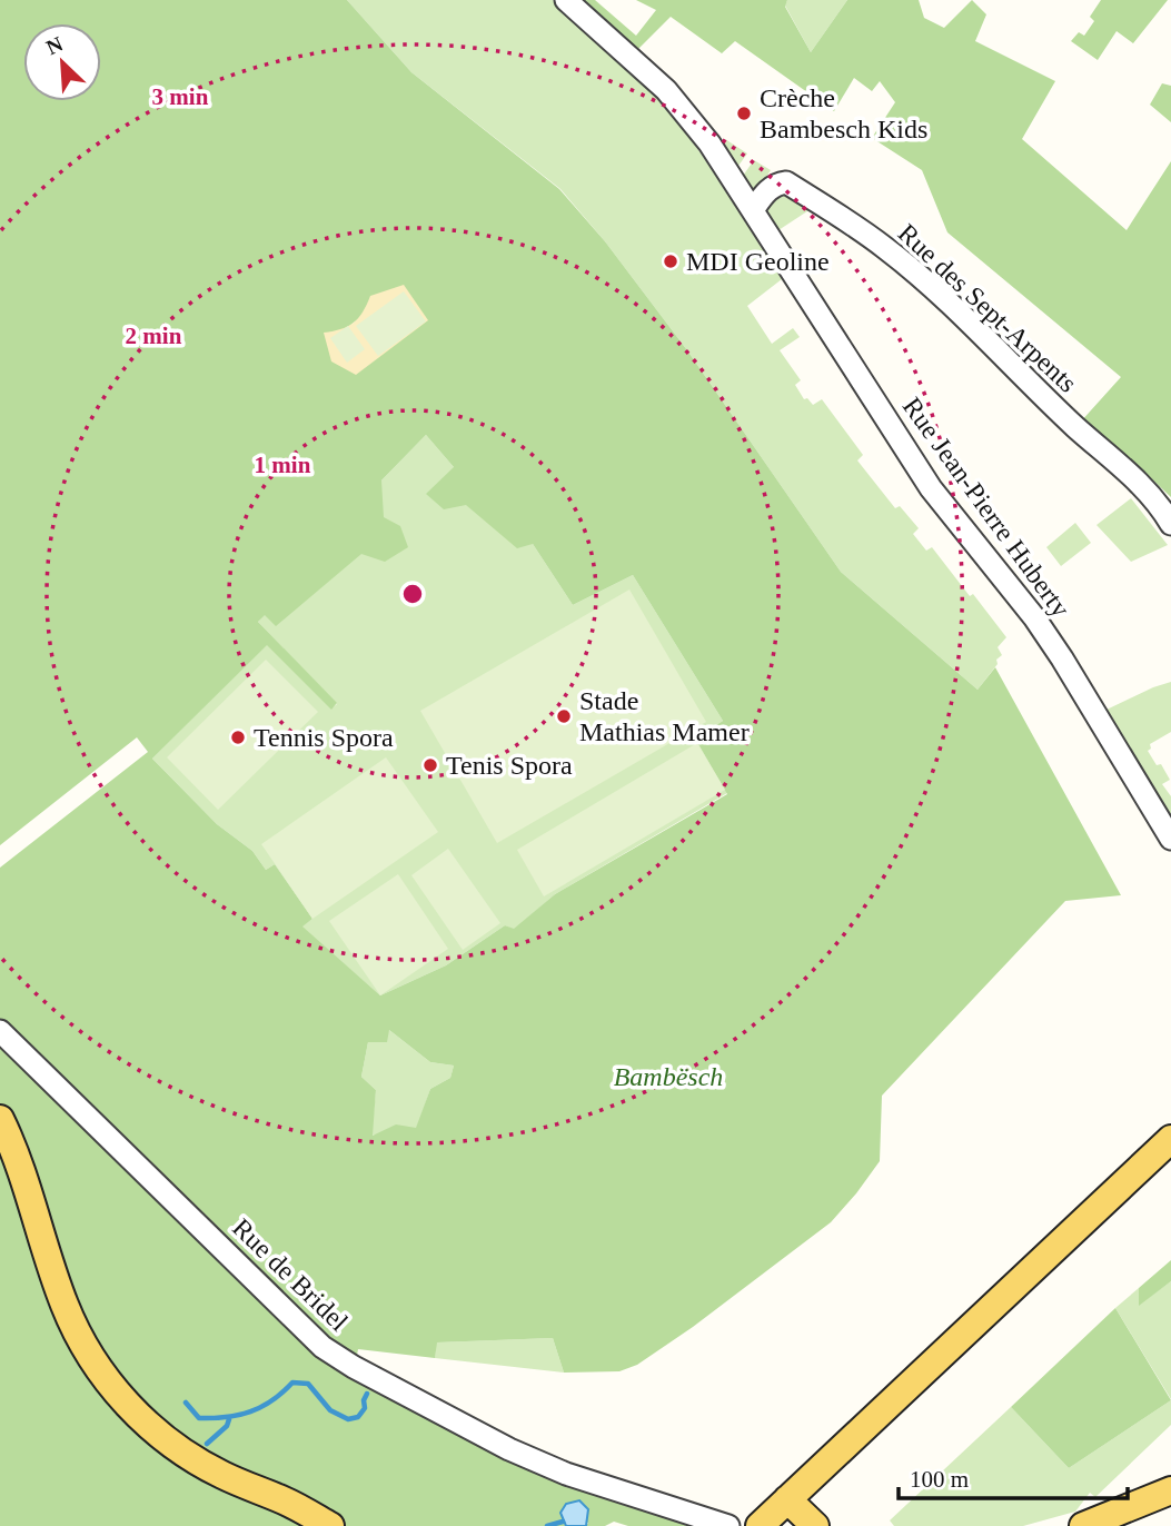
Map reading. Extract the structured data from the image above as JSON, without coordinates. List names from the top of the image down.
{
  "streets": {
    "street": ["Rue des Sept-Arpents", "Rue Jean-Pierre Huberty", "Rue de Bridel"]
  },
  "crossings": [
    ["Rue des Sept-Arpents", "Rue Jean-Pierre Huberty"]
  ],
  "parks": ["Bambësch"],
  "places": [
    "Crèche Bambesch Kids",
    "MDI Geoline",
    "Stade Mathias Mamer",
    "Tennis Spora",
    "Tenis Spora"
  ],
  "scale_bar": "100 m",
  "north": "top left",
  "rings": ["3 min", "2 min", "1 min"]
}
